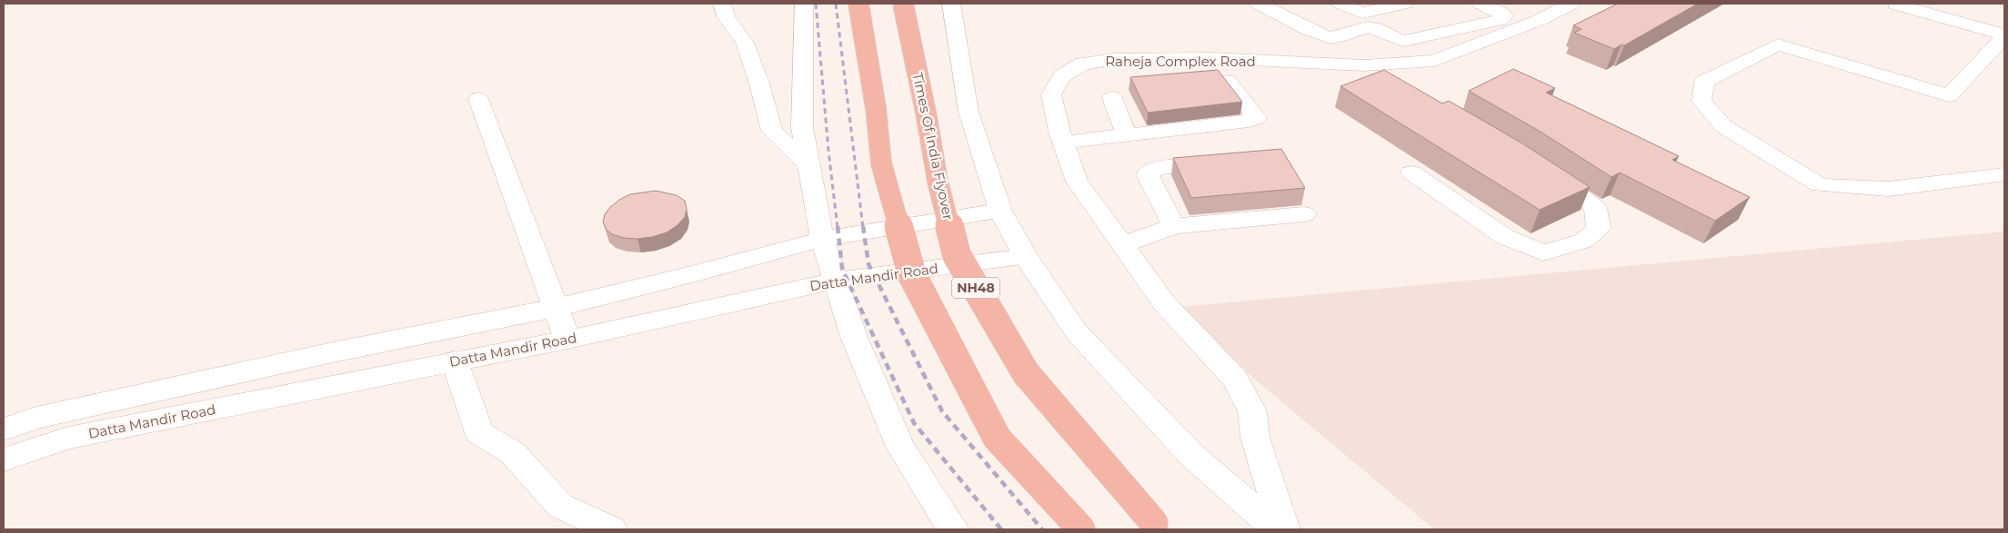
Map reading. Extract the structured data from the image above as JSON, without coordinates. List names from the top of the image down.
{
  "streets": {
    "highway": ["Times Of India Flyover", "NH48"],
    "street": ["Raheja Complex Road", "Datta Mandir Road"]
  }
}
